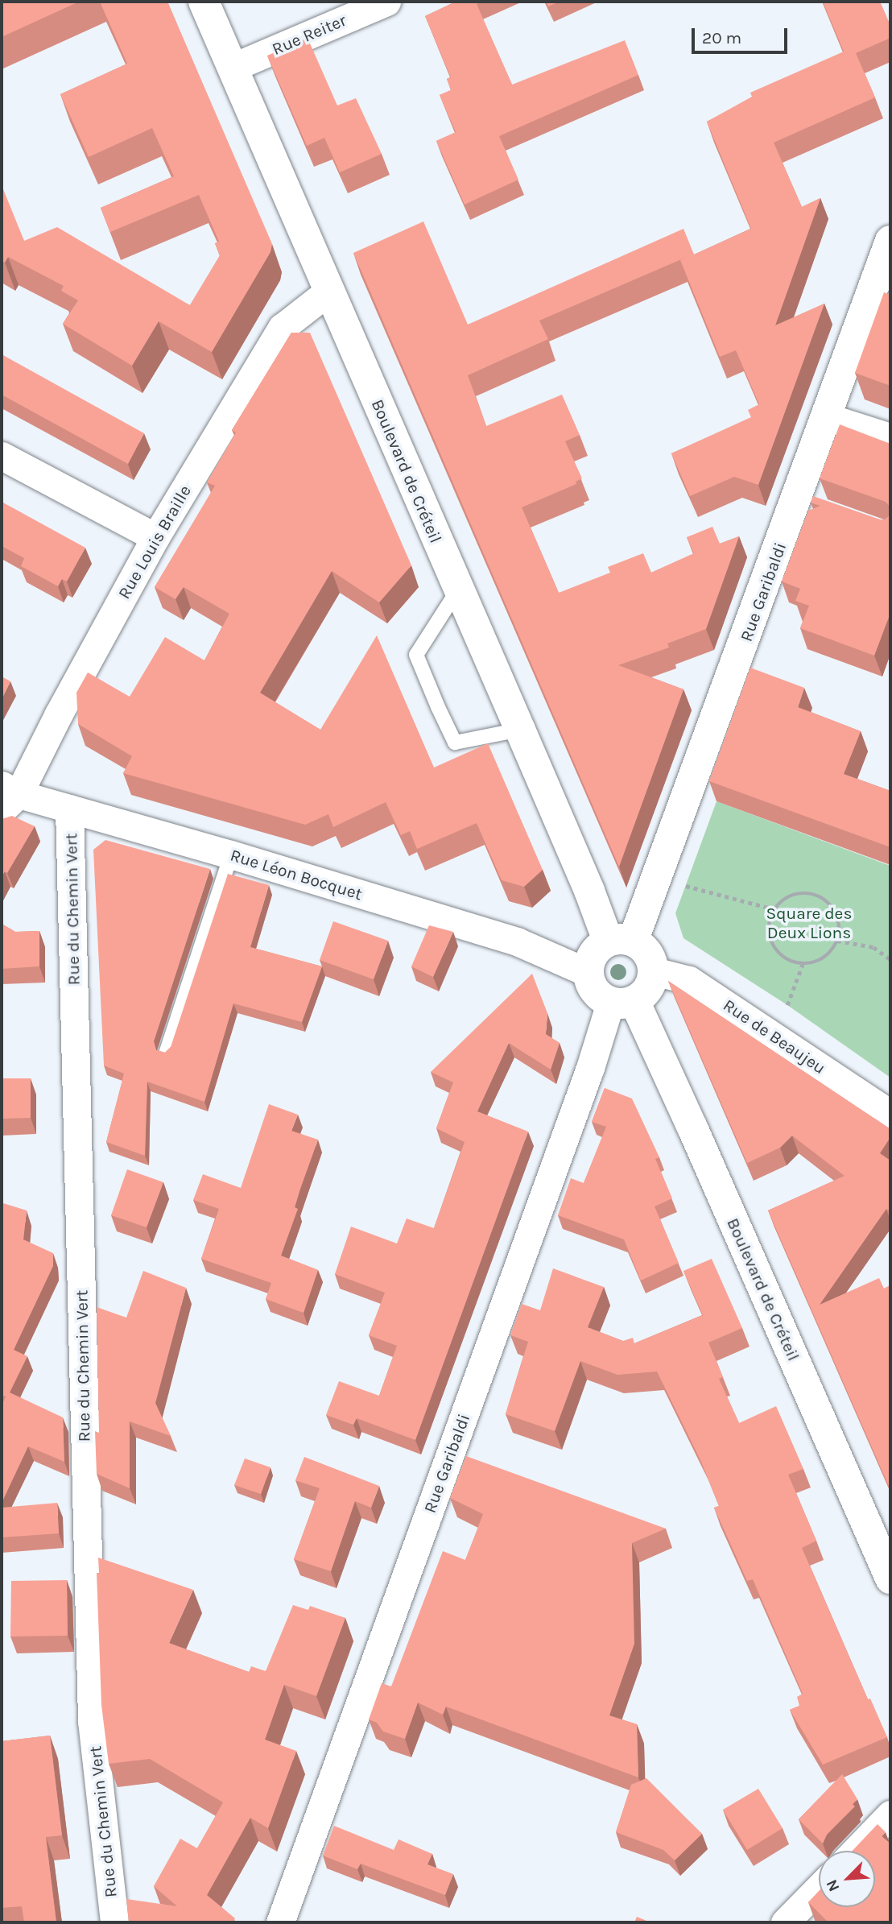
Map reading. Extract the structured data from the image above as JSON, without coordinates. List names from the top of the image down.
{
  "streets": {
    "main road": ["Boulevard de Créteil", "Rue Garibaldi"],
    "street": [
      "Rue Reiter",
      "Rue Louis Braille",
      "Rue Léon Bocquet",
      "Rue du Chemin Vert",
      "Rue de Beaujeu"
    ]
  },
  "crossings": [
    ["Rue Reiter", "Boulevard de Créteil"],
    ["Boulevard de Créteil", "Rue Louis Braille"],
    ["Boulevard de Créteil", "Rue Garibaldi"],
    ["Boulevard de Créteil", "Rue Léon Bocquet"],
    ["Boulevard de Créteil", "Rue de Beaujeu"],
    ["Rue Louis Braille", "Rue Léon Bocquet"],
    ["Rue Garibaldi", "Rue Léon Bocquet"],
    ["Rue Garibaldi", "Rue de Beaujeu"],
    ["Rue Léon Bocquet", "Rue du Chemin Vert"],
    ["Rue Léon Bocquet", "Rue de Beaujeu"]
  ],
  "parks": ["Square des Deux Lions"],
  "scale_bar": "20 m",
  "north": "bottom left"
}
